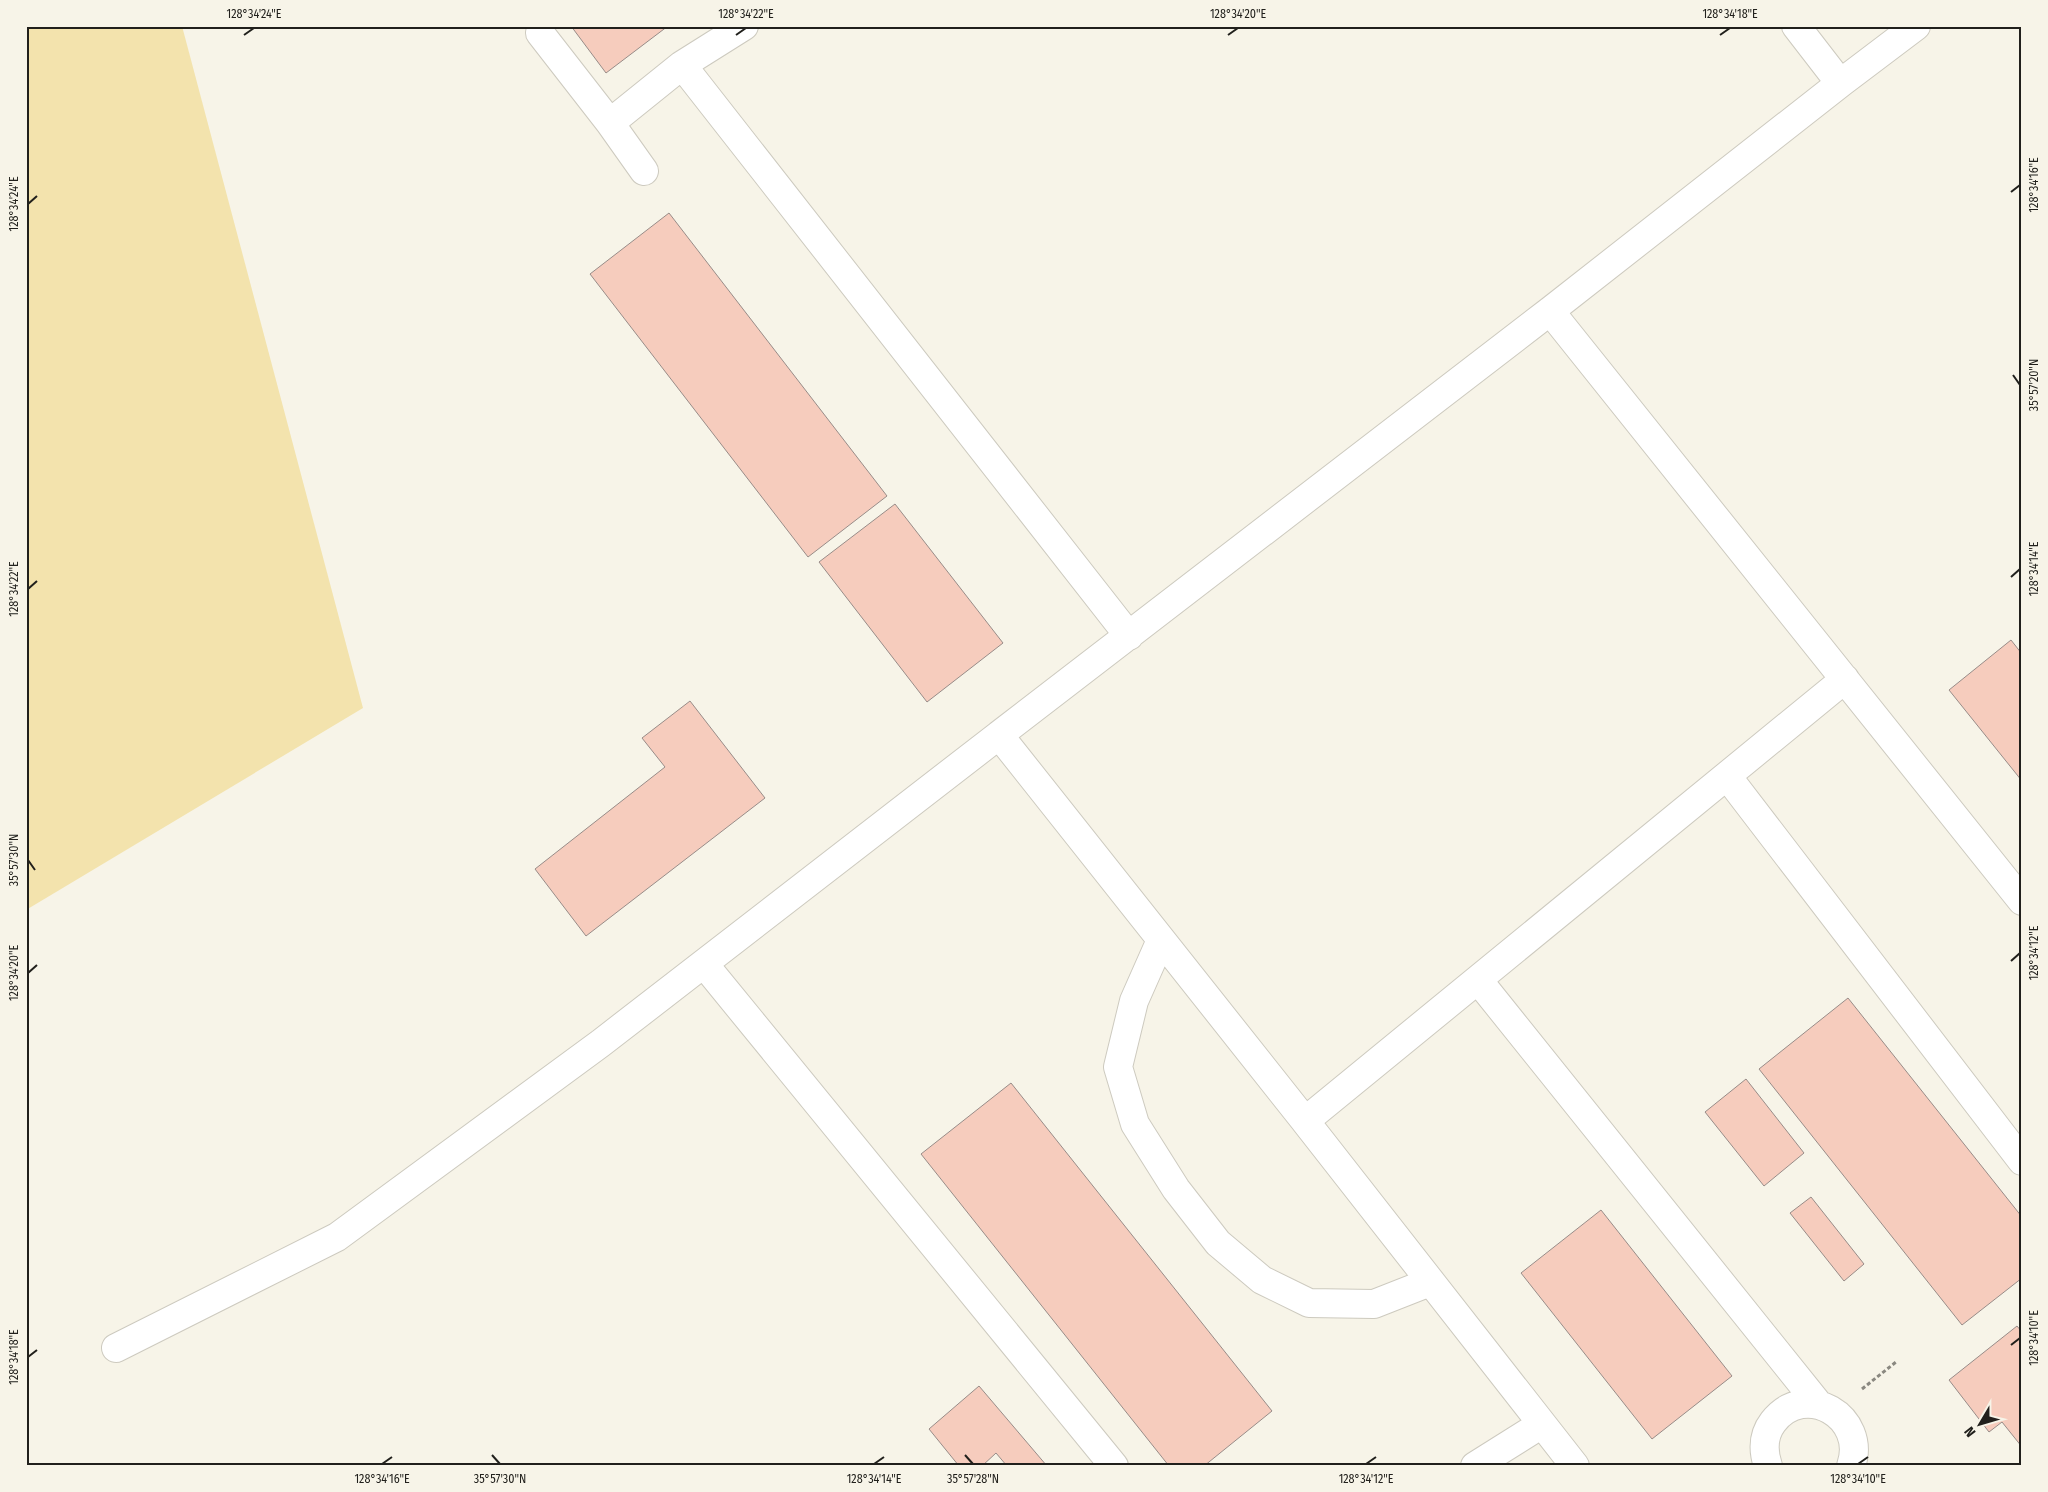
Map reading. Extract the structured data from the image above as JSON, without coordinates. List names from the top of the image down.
{
  "north": "bottom left",
  "coordinates": [
    "128°34'24\"E",
    "128°34'22\"E",
    "128°34'20\"E",
    "128°34'18\"E",
    "128°34'16\"E",
    "35°57'20\"N",
    "128°34'14\"E",
    "35°57'30\"N",
    "128°34'12\"E",
    "128°34'10\"E",
    "35°57'28\"N"
  ]
}
